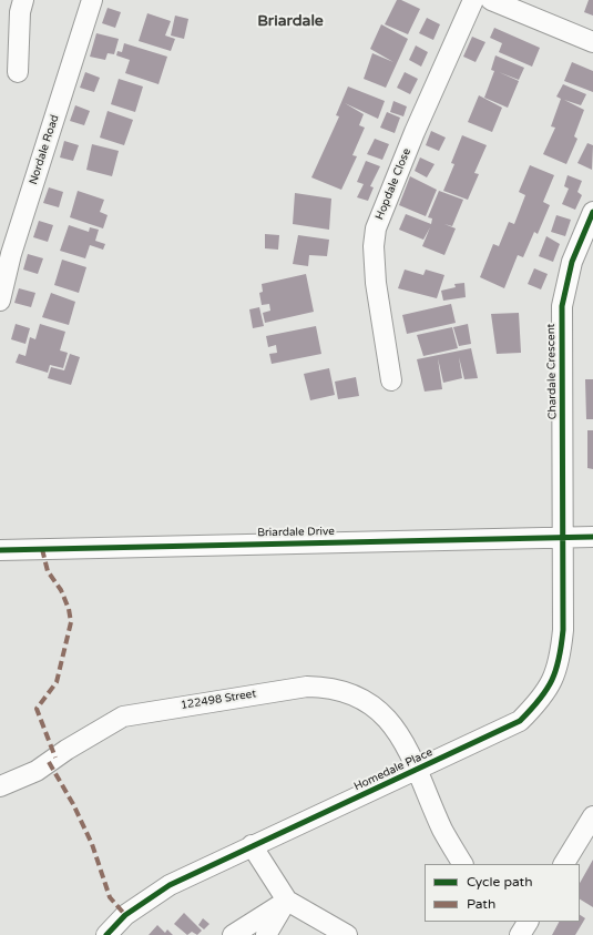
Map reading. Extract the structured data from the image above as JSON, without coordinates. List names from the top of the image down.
{
  "streets": {
    "street": [
      "Nordale Road",
      "Hopdale Close",
      "Chardale Crescent",
      "Briardale Drive",
      "122498 Street",
      "Homedale Place"
    ]
  },
  "crossings": [
    ["Chardale Crescent", "Briardale Drive"],
    ["Chardale Crescent", "Homedale Place"],
    ["Briardale Drive", "Homedale Place"],
    ["122498 Street", "Homedale Place"]
  ],
  "districts": ["Briardale"],
  "legend": ["Cycle path", "Path"]
}
